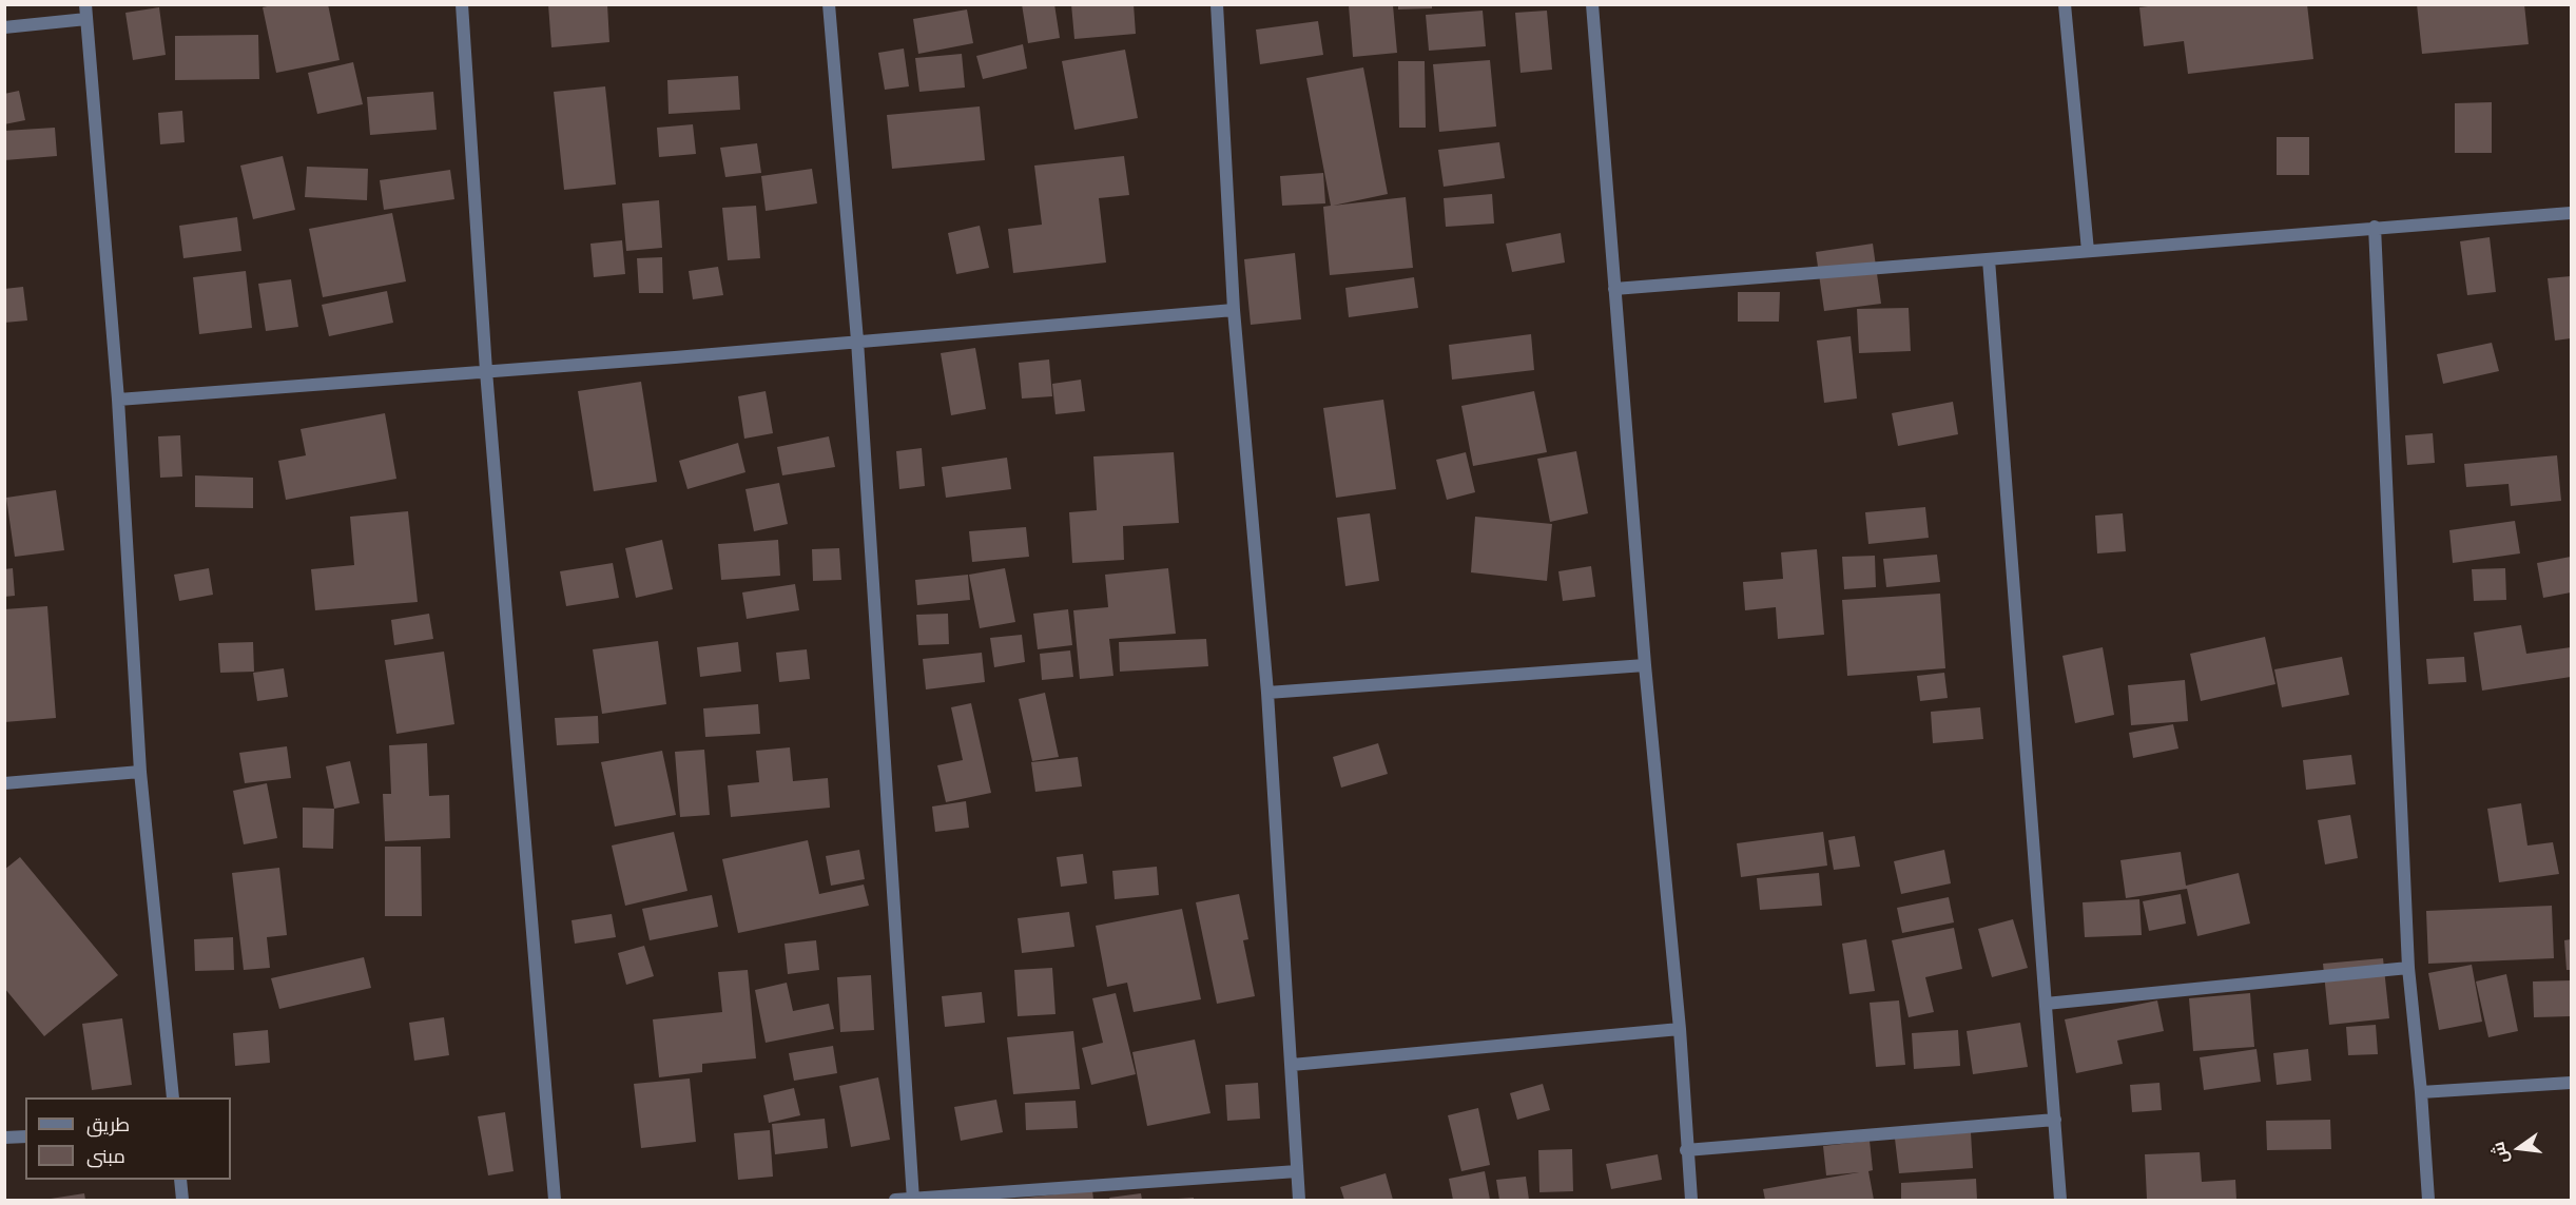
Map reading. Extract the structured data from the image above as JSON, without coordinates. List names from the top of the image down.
{
  "legend": ["طريق", "مبنى"],
  "north": "left"
}
